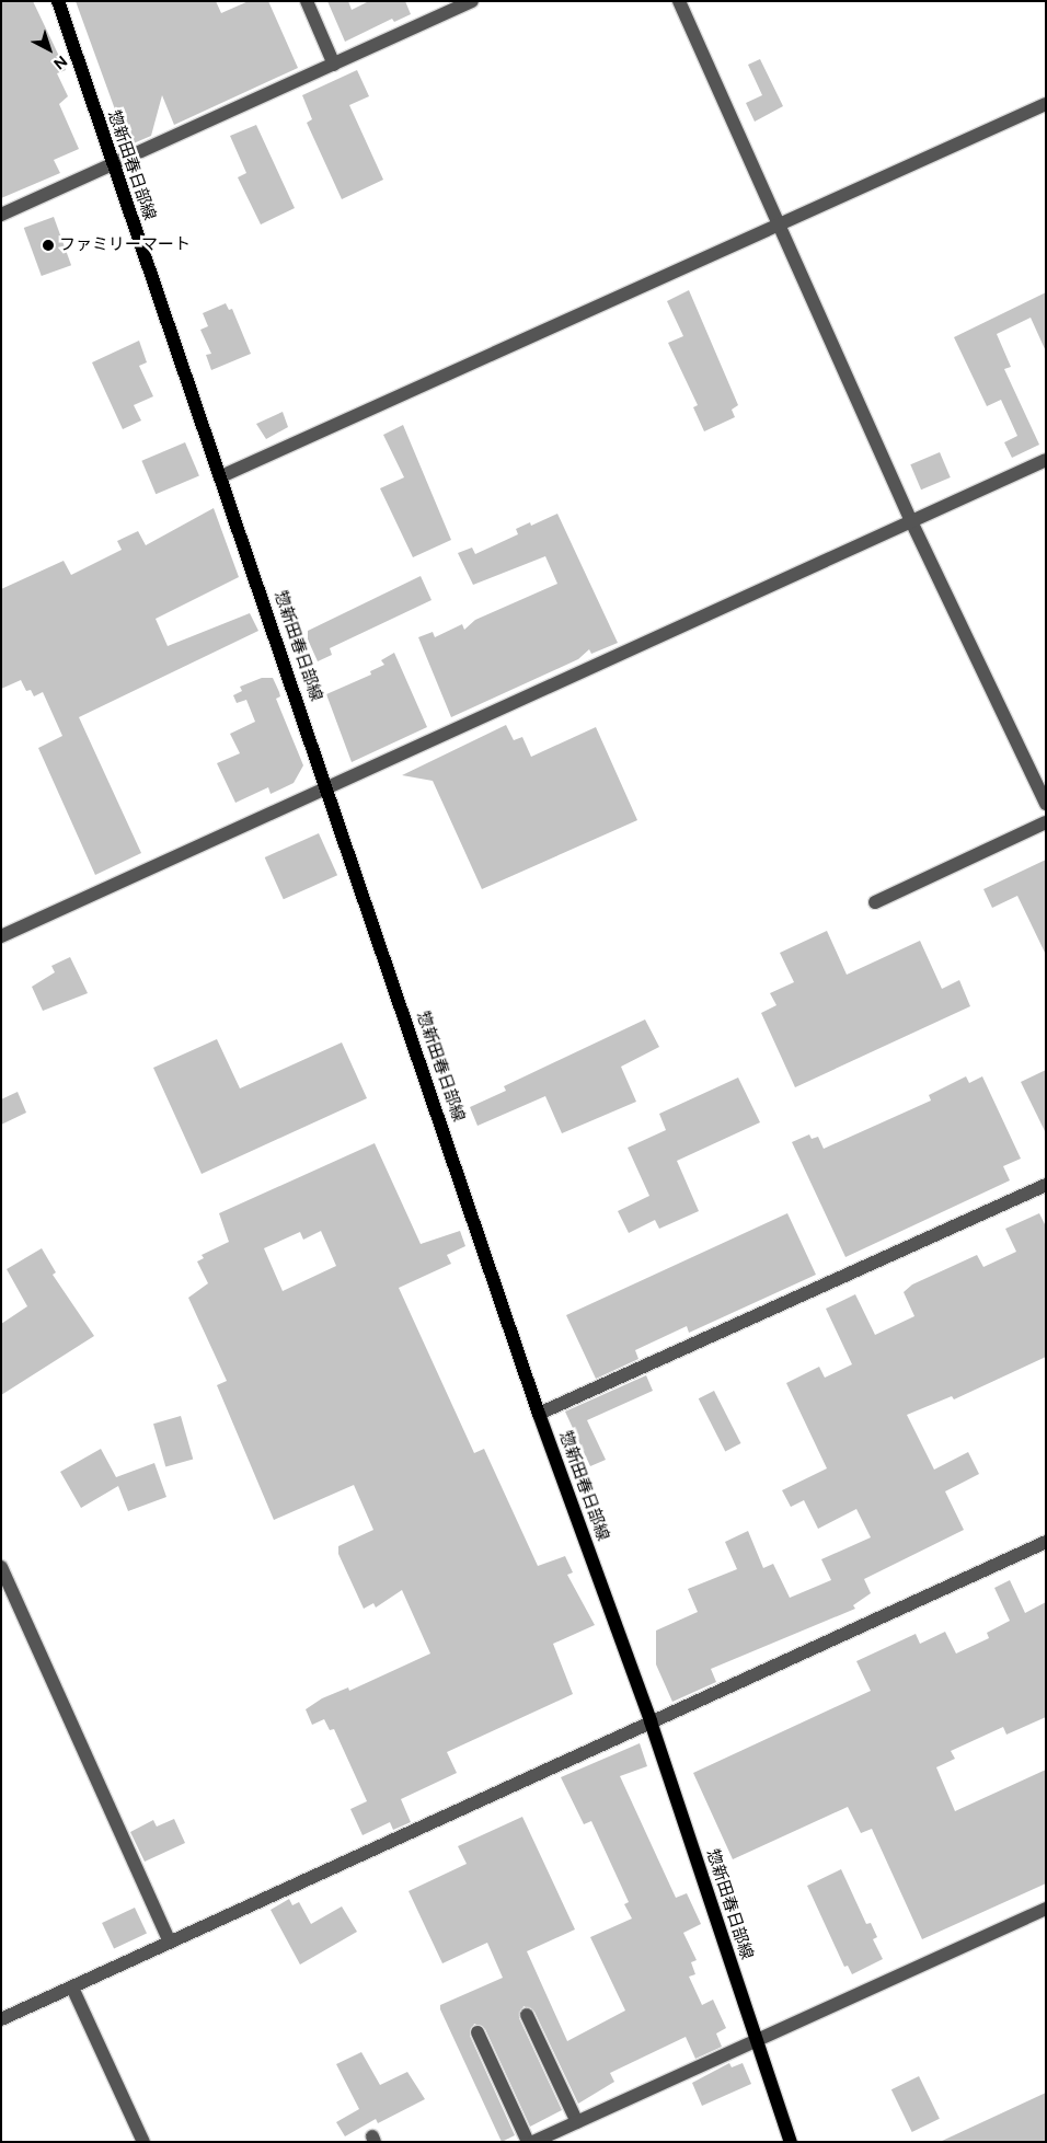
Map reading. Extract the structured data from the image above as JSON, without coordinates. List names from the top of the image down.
{
  "streets": {
    "main road": ["惣新田春日部線"]
  },
  "places": ["ファミリーマート"],
  "north": "bottom right"
}
